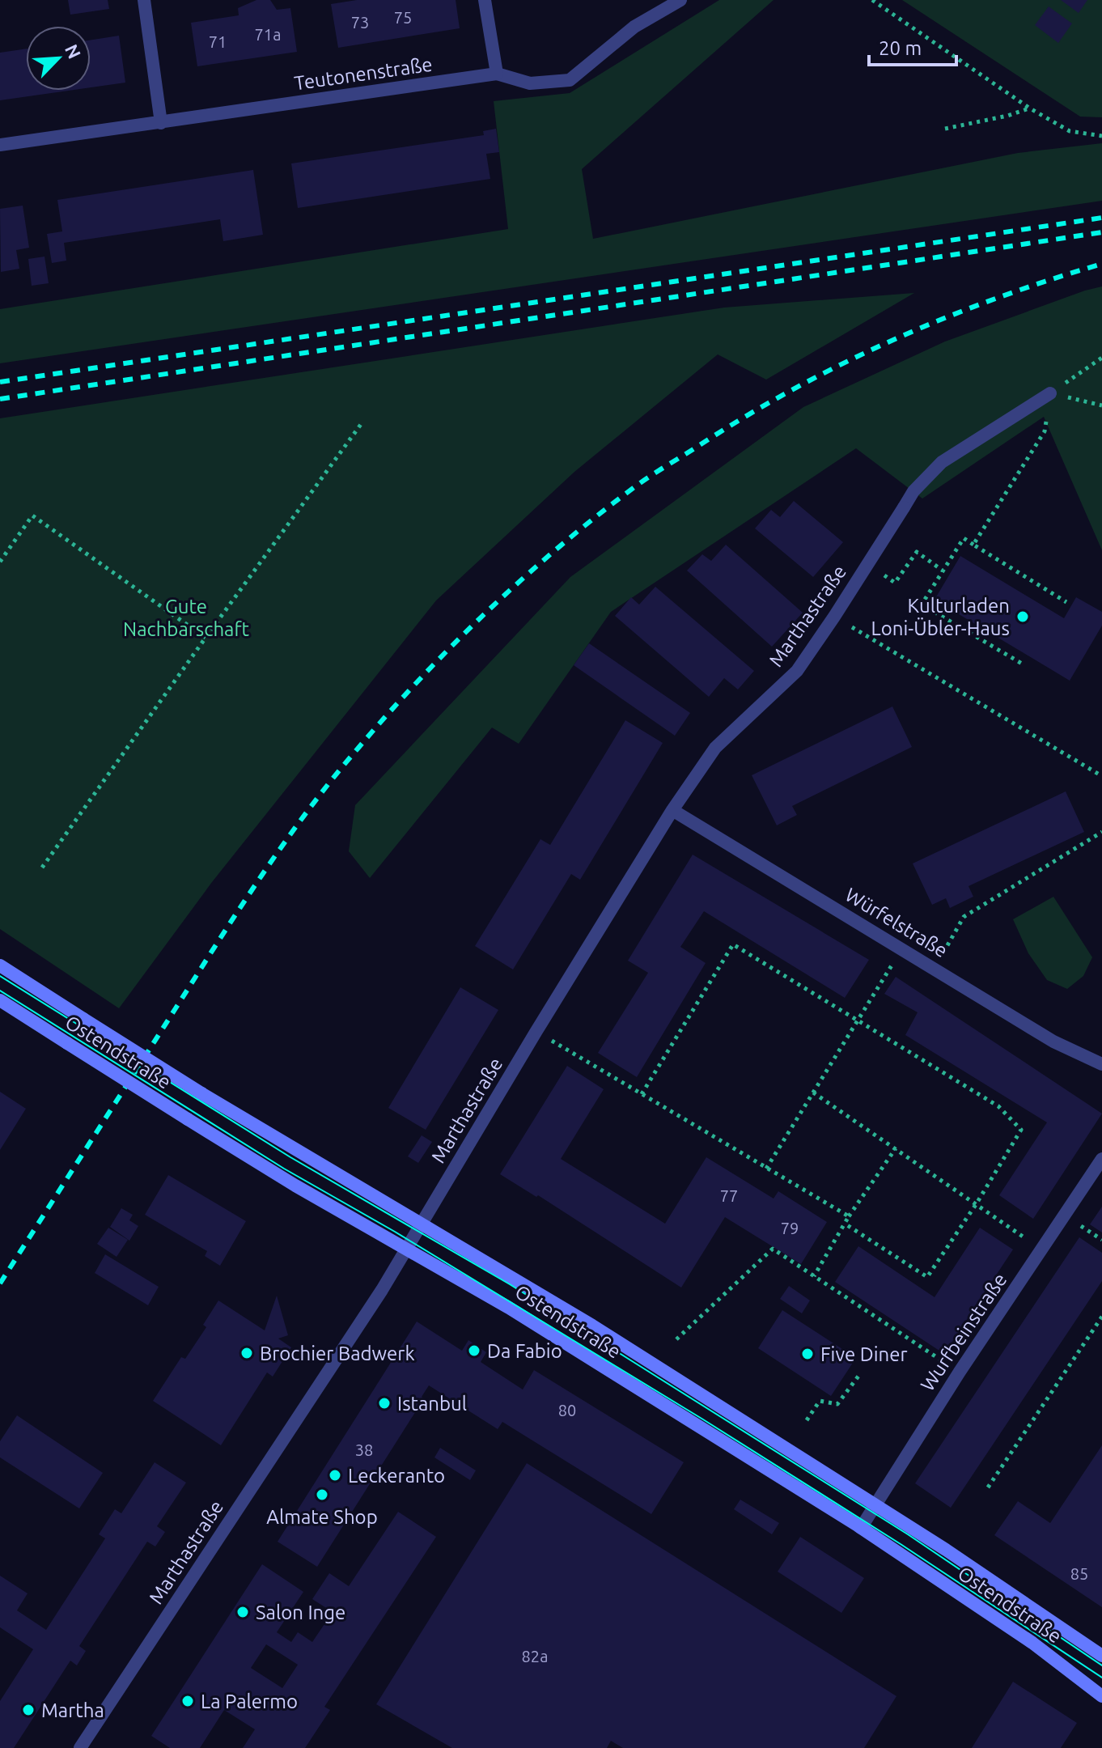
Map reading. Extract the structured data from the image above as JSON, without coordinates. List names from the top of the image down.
{
  "streets": {
    "main road": ["Ostendstraße"],
    "street": [
      "Teutonenstraße",
      "Marthastraße",
      "Würfelstraße",
      "Wurfbeinstraße"
    ]
  },
  "crossings": [
    ["Marthastraße", "Würfelstraße"],
    ["Marthastraße", "Ostendstraße"],
    ["Ostendstraße", "Wurfbeinstraße"]
  ],
  "parks": ["Gute Nachbarschaft"],
  "places": [
    "Kulturladen Loni-Übler-Haus",
    "Da Fabio",
    "Brochier Badwerk",
    "Five Diner",
    "Istanbul",
    "Leckeranto",
    "Almate Shop",
    "Salon Inge",
    "La Palermo",
    "Martha"
  ],
  "house_numbers": [
    "75",
    "73",
    "71a",
    "71",
    "77",
    "79",
    "80",
    "38",
    "85",
    "82a"
  ],
  "scale_bar": "20 m",
  "north": "top right"
}
